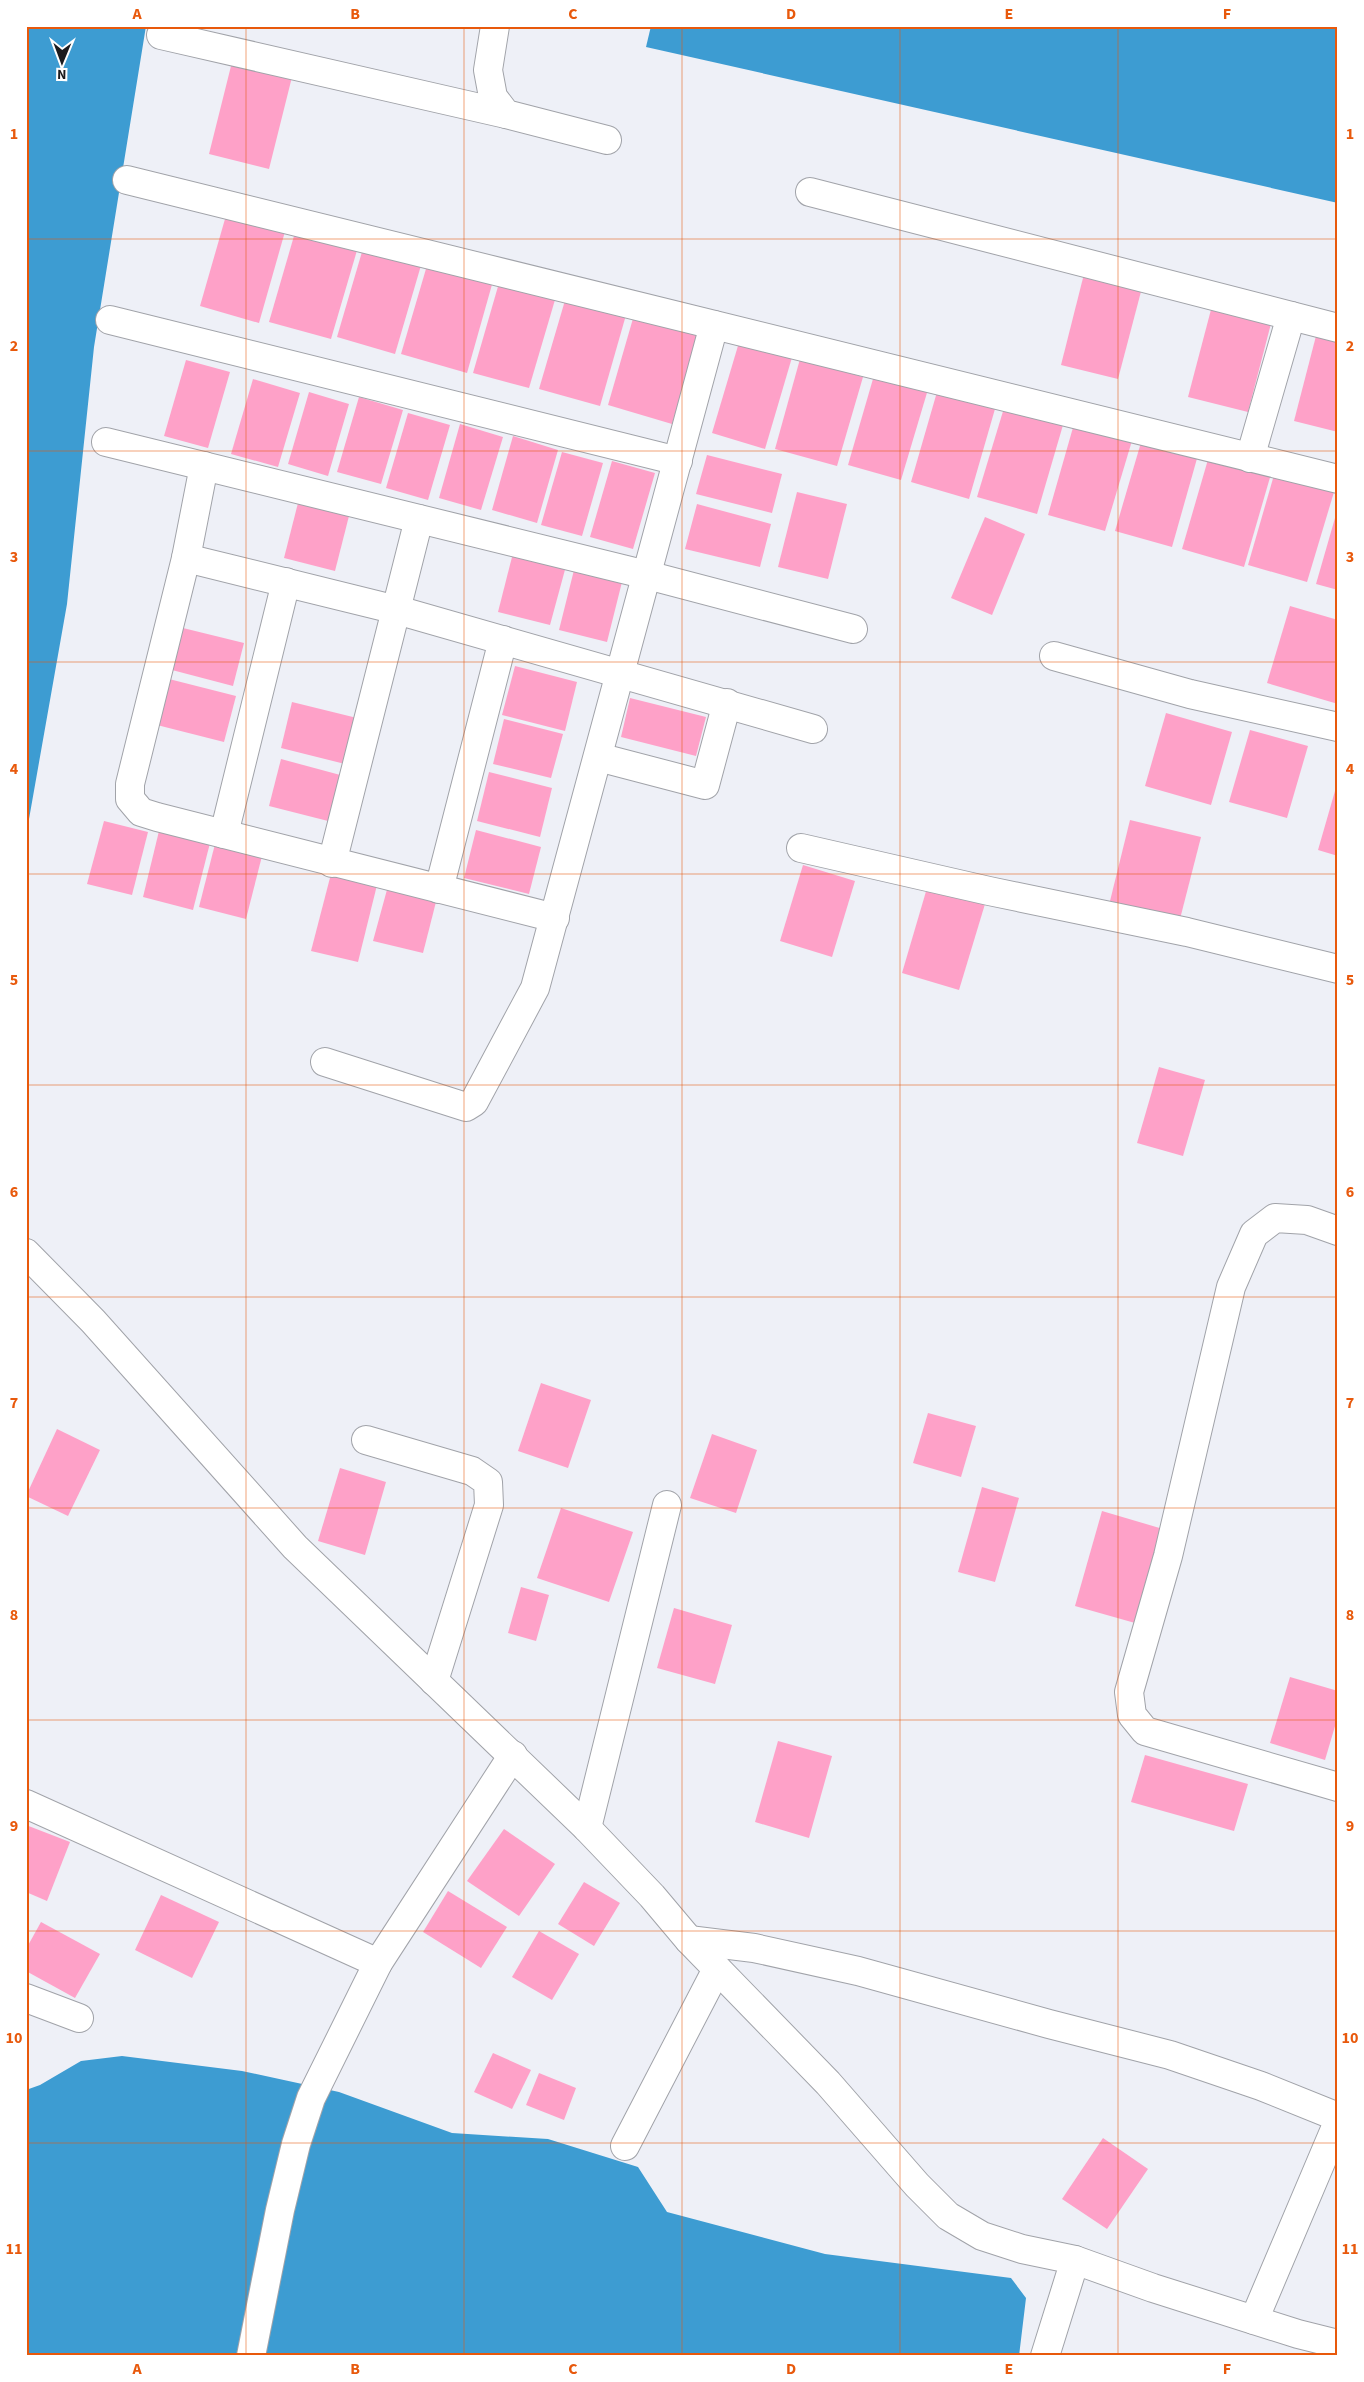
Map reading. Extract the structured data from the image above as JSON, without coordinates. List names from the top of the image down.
{
  "north": "bottom",
  "grid": {
    "columns": [
      "A",
      "B",
      "C",
      "D",
      "E",
      "F"
    ],
    "rows": [
      "1",
      "2",
      "3",
      "4",
      "5",
      "6",
      "7",
      "8",
      "9",
      "10",
      "11"
    ]
  }
}
